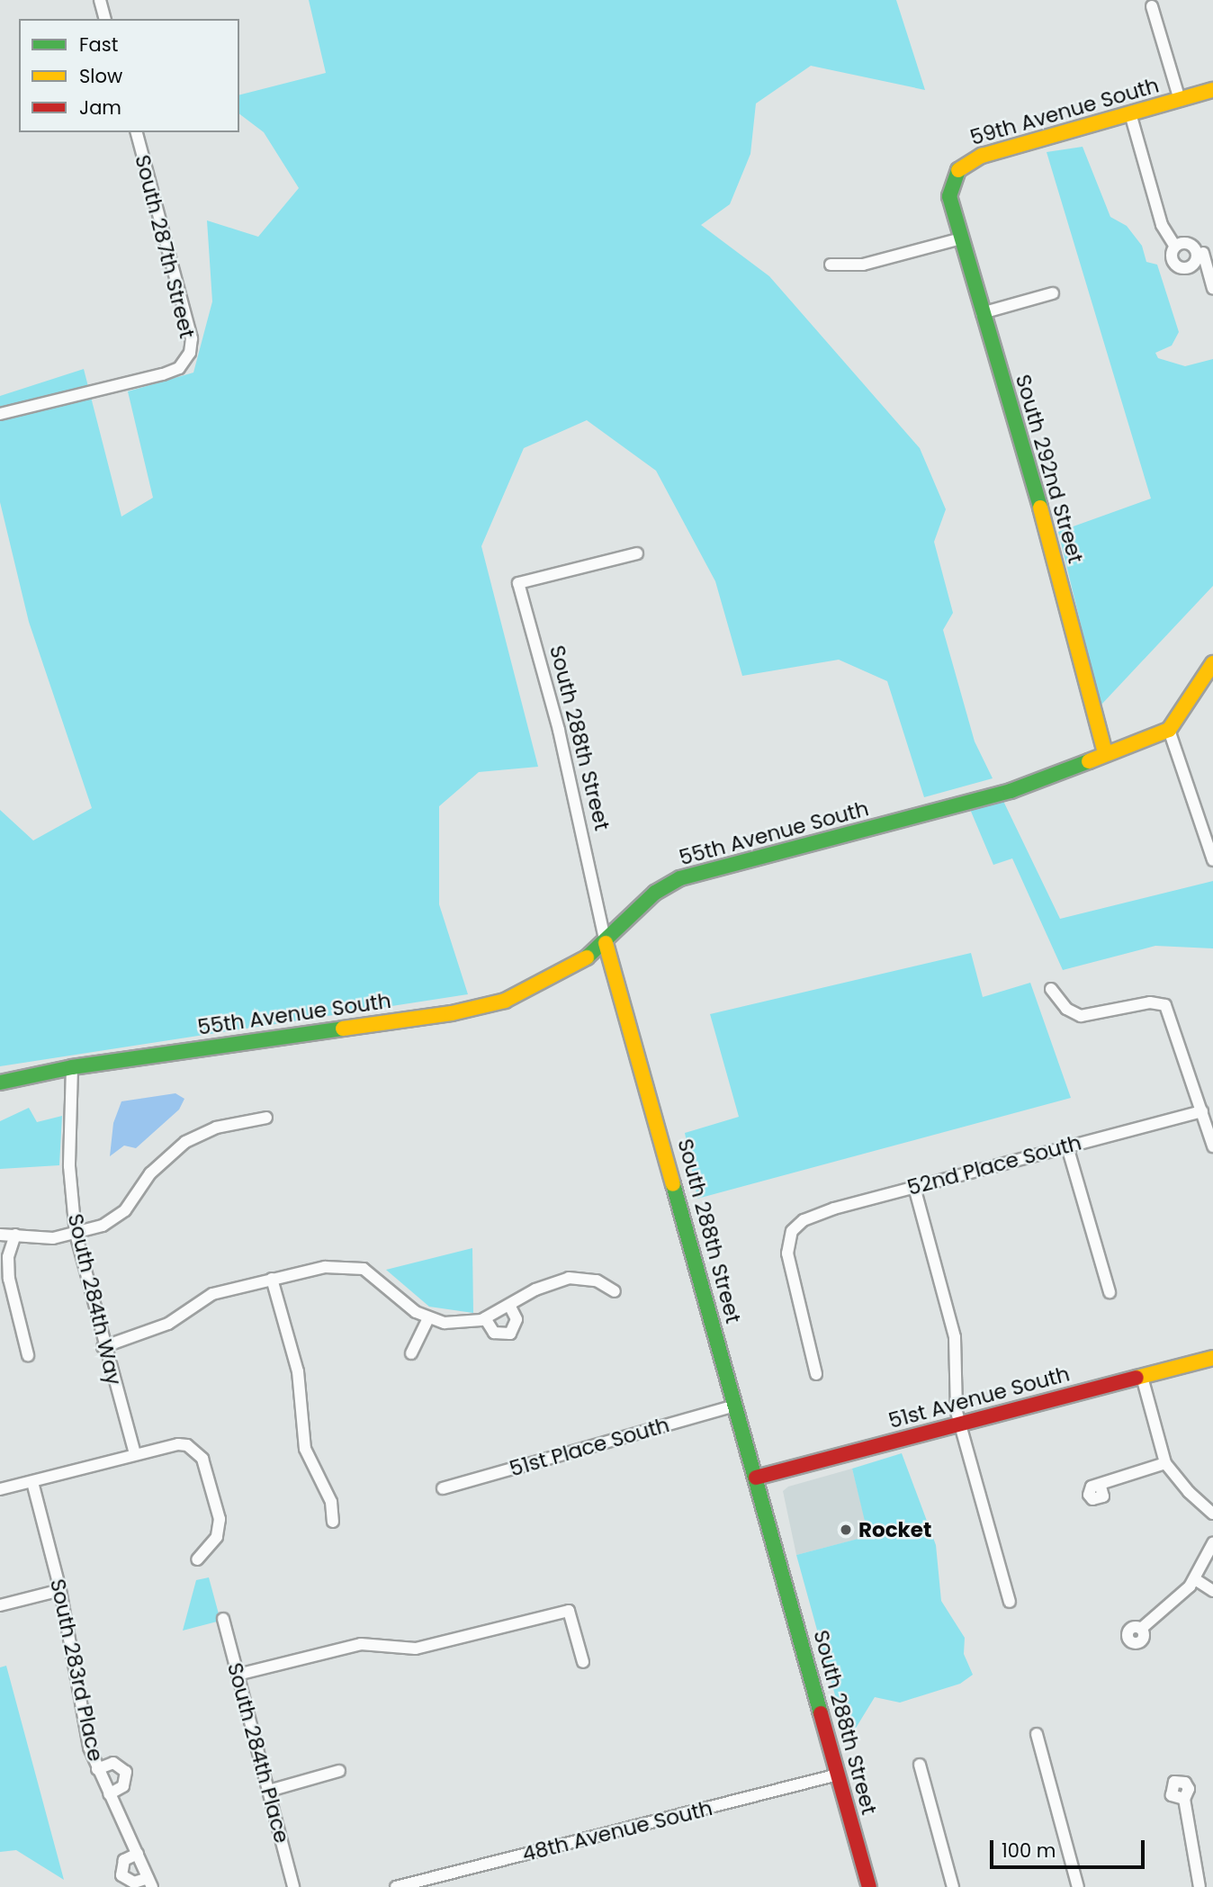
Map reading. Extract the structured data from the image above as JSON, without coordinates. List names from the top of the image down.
{
  "streets": {
    "street": [
      "59th Avenue South",
      "South 287th Street",
      "South 292nd Street",
      "South 288th Street",
      "55th Avenue South",
      "52nd Place South",
      "South 284th Way",
      "51st Avenue South",
      "51st Place South",
      "South 283rd Place",
      "South 284th Place",
      "48th Avenue South"
    ]
  },
  "crossings": [
    ["59th Avenue South", "South 292nd Street"],
    ["South 292nd Street", "55th Avenue South"],
    ["South 288th Street", "55th Avenue South"],
    ["South 288th Street", "51st Avenue South"],
    ["South 288th Street", "51st Place South"],
    ["South 288th Street", "48th Avenue South"],
    ["55th Avenue South", "South 284th Way"]
  ],
  "places": ["Rocket"],
  "legend": ["Fast", "Slow", "Jam"],
  "scale_bar": "100 m"
}
